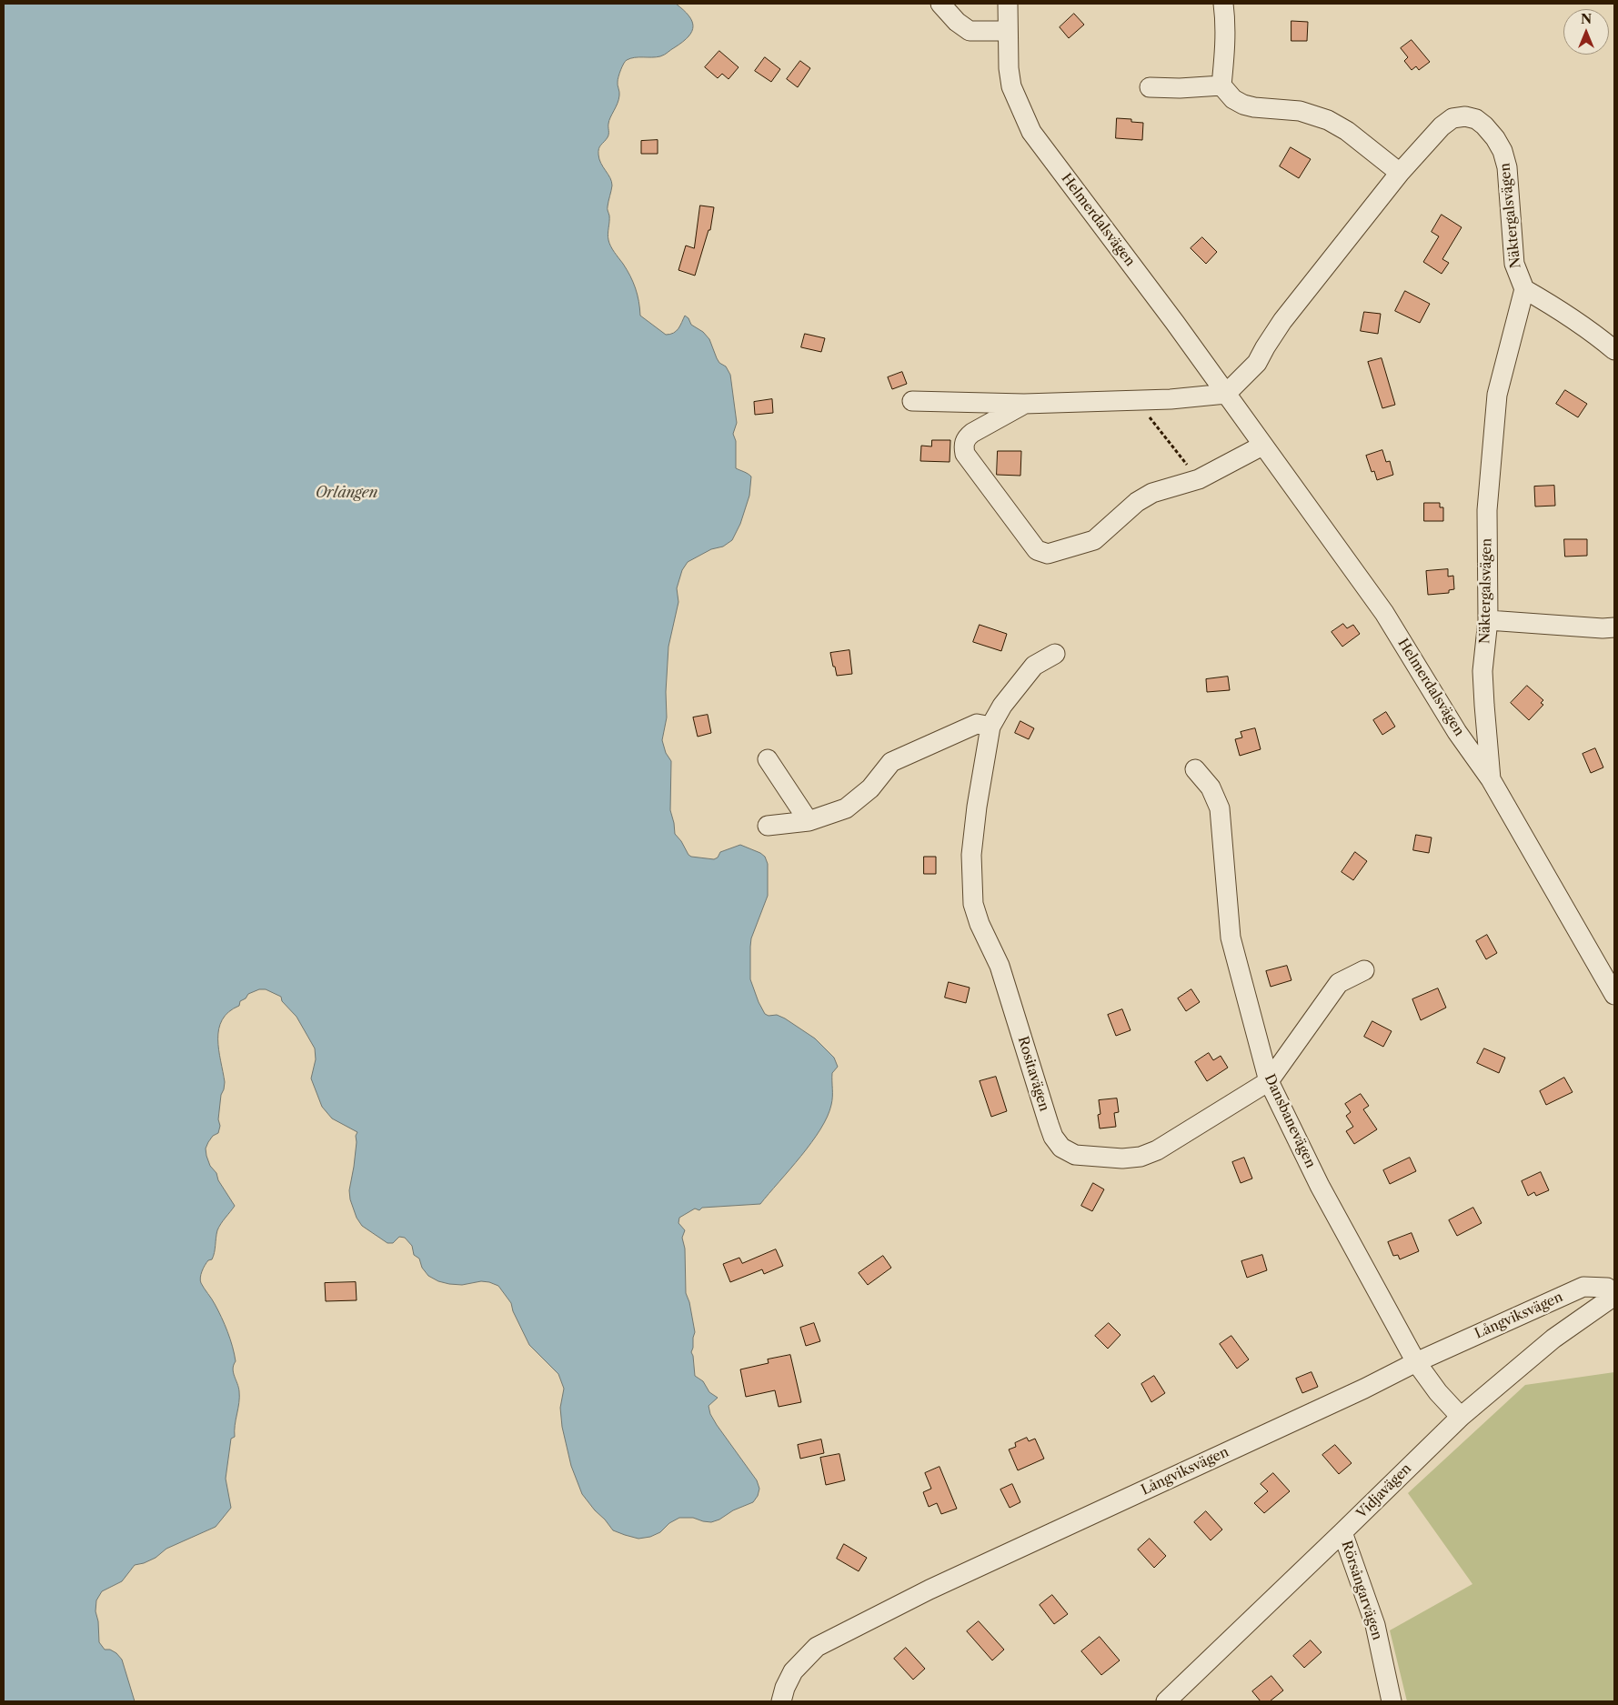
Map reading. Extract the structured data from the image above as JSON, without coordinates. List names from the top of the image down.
{
  "streets": {
    "street": [
      "Näktergalsvägen",
      "Helmerdalsvägen",
      "Rositavägen",
      "Dansbanevägen",
      "Långviksvägen",
      "Vidjavägen",
      "Rörsångarvägen"
    ]
  },
  "crossings": [
    ["Näktergalsvägen", "Helmerdalsvägen"],
    ["Rositavägen", "Dansbanevägen"],
    ["Dansbanevägen", "Långviksvägen"],
    ["Dansbanevägen", "Vidjavägen"],
    ["Långviksvägen", "Vidjavägen"],
    ["Vidjavägen", "Rörsångarvägen"]
  ],
  "water": ["Orlången"],
  "north": "top"
}
